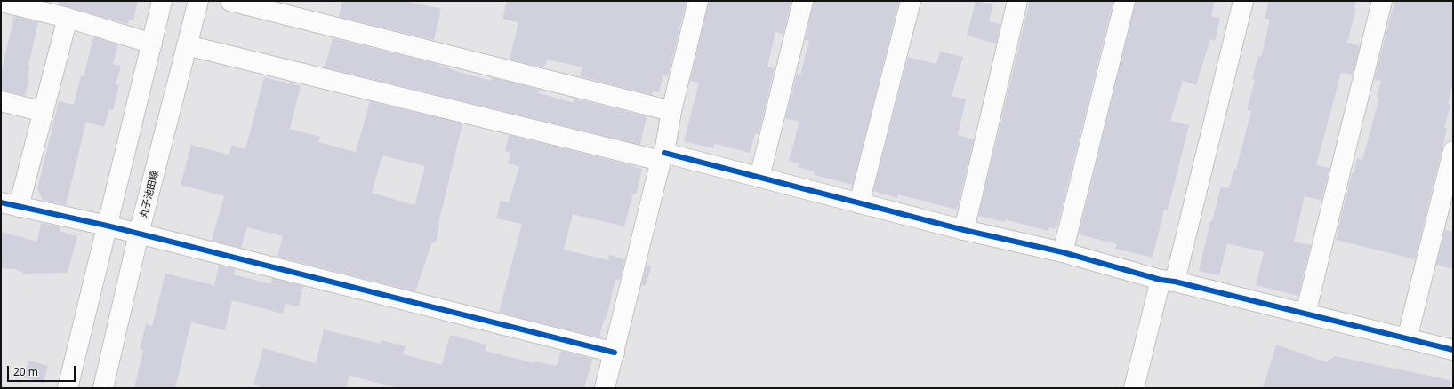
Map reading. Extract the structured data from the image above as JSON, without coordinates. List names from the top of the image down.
{
  "streets": {
    "street": ["丸子池田線"]
  },
  "scale_bar": "20 m"
}
